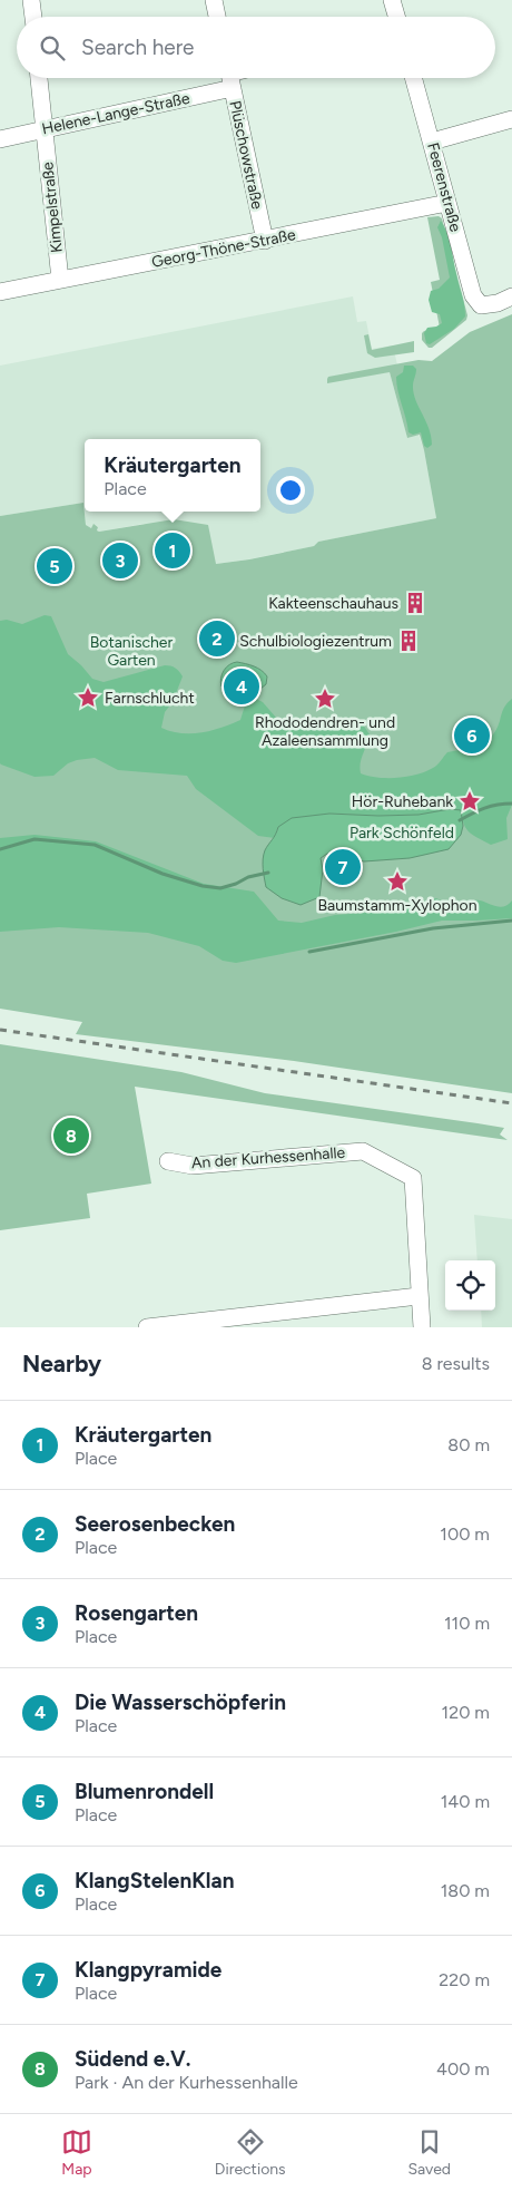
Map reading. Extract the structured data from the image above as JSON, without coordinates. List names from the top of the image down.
{
  "streets": {
    "street": [
      "Helene-Lange-Straße",
      "Plüschowstraße",
      "Feerenstraße",
      "Kimpelstraße",
      "Georg-Thöne-Straße",
      "An der Kurhessenhalle"
    ]
  },
  "crossings": [
    ["Helene-Lange-Straße", "Kimpelstraße"],
    ["Plüschowstraße", "Georg-Thöne-Straße"],
    ["Feerenstraße", "Georg-Thöne-Straße"],
    ["Kimpelstraße", "Georg-Thöne-Straße"]
  ],
  "parks": ["Botanischer Garten", "Park Schönfeld"],
  "places": {
    "building": ["Kakteenschauhaus", "Schulbiologiezentrum"],
    "place": [
      "Farnschlucht",
      "Rhododendren- und Azaleensammlung",
      "Hör-Ruhebank",
      "Baumstamm-Xylophon"
    ]
  },
  "page": {
    "search": "Search here",
    "popup": ["Kräutergarten", "Place"],
    "pins": [
      "1",
      "3",
      "5",
      "2",
      "4",
      "6",
      "7",
      "8"
    ],
    "heading": ["Nearby", "8 results"],
    "list": [
      {
        "mark": "1",
        "name": "Kräutergarten",
        "note": "Place",
        "value": "80 m"
      },
      {
        "mark": "2",
        "name": "Seerosenbecken",
        "note": "Place",
        "value": "100 m"
      },
      {
        "mark": "3",
        "name": "Rosengarten",
        "note": "Place",
        "value": "110 m"
      },
      {
        "mark": "4",
        "name": "Die Wasserschöpferin",
        "note": "Place",
        "value": "120 m"
      },
      {
        "mark": "5",
        "name": "Blumenrondell",
        "note": "Place",
        "value": "140 m"
      },
      {
        "mark": "6",
        "name": "KlangStelenKlan",
        "note": "Place",
        "value": "180 m"
      },
      {
        "mark": "7",
        "name": "Klangpyramide",
        "note": "Place",
        "value": "220 m"
      },
      {
        "mark": "8",
        "name": "Südend e.V.",
        "note": "Park · An der Kurhessenhalle",
        "value": "400 m"
      }
    ],
    "nav": ["Map", "Directions", "Saved"]
  }
}
